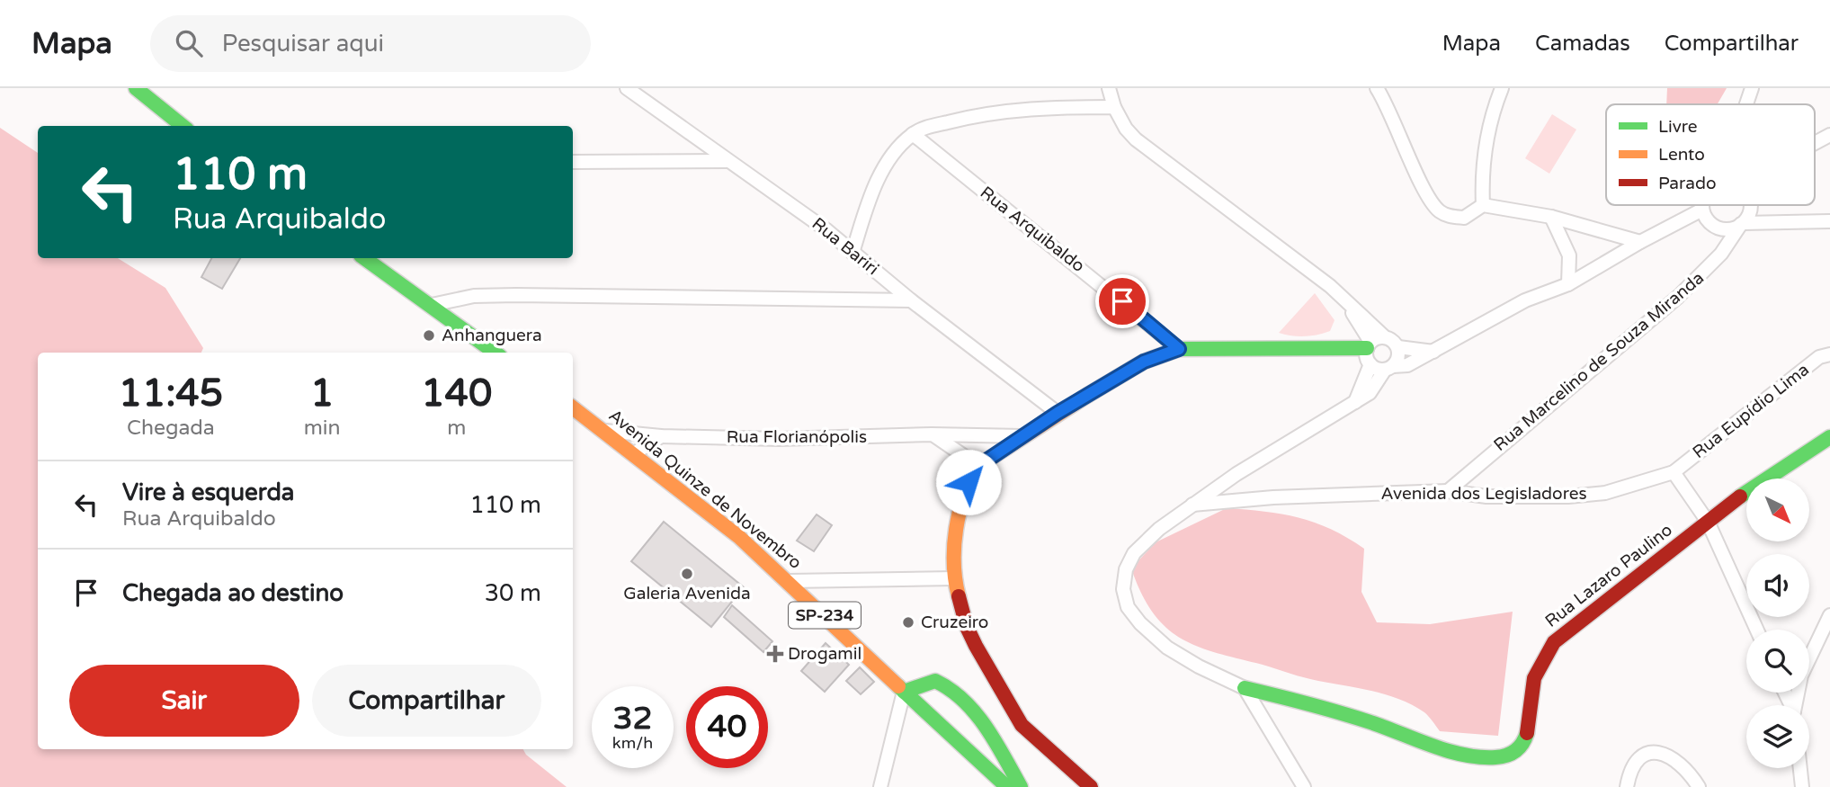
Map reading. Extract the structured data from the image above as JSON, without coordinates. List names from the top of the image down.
{
  "streets": {
    "street": [
      "Rua Arquibaldo",
      "Rua Bariri",
      "Rua Marcelino de Souza Miranda",
      "Rua Eupídio Lima",
      "Rua Florianópolis",
      "Avenida Quinze de Novembro",
      "Avenida dos Legisladores",
      "Rua Lazaro Paulino",
      "SP-234"
    ]
  },
  "crossings": [
    ["Rua Marcelino de Souza Miranda", "Avenida dos Legisladores"],
    ["Rua Eupídio Lima", "Avenida dos Legisladores"],
    ["Rua Florianópolis", "Avenida Quinze de Novembro"]
  ],
  "places": {
    "other": ["Anhanguera", "Galeria Avenida", "Cruzeiro"],
    "health": ["Drogamil"]
  },
  "legend": ["Livre", "Lento", "Parado"],
  "north": "bottom right",
  "page": {
    "header": "Mapa",
    "search": "Pesquisar aqui",
    "nav": ["Mapa", "Camadas", "Compartilhar"],
    "turn": ["110 m", "Rua Arquibaldo"],
    "eta": [
      "11:45",
      "Chegada",
      "1",
      "min",
      "140",
      "m"
    ],
    "list": [
      {
        "name": "Vire à esquerda",
        "note": "Rua Arquibaldo",
        "value": "110 m"
      },
      {
        "name": "Chegada ao destino",
        "value": "30 m"
      }
    ],
    "buttons": ["Sair", "Compartilhar"],
    "speed": "32 km/h",
    "limit": "40"
  }
}
